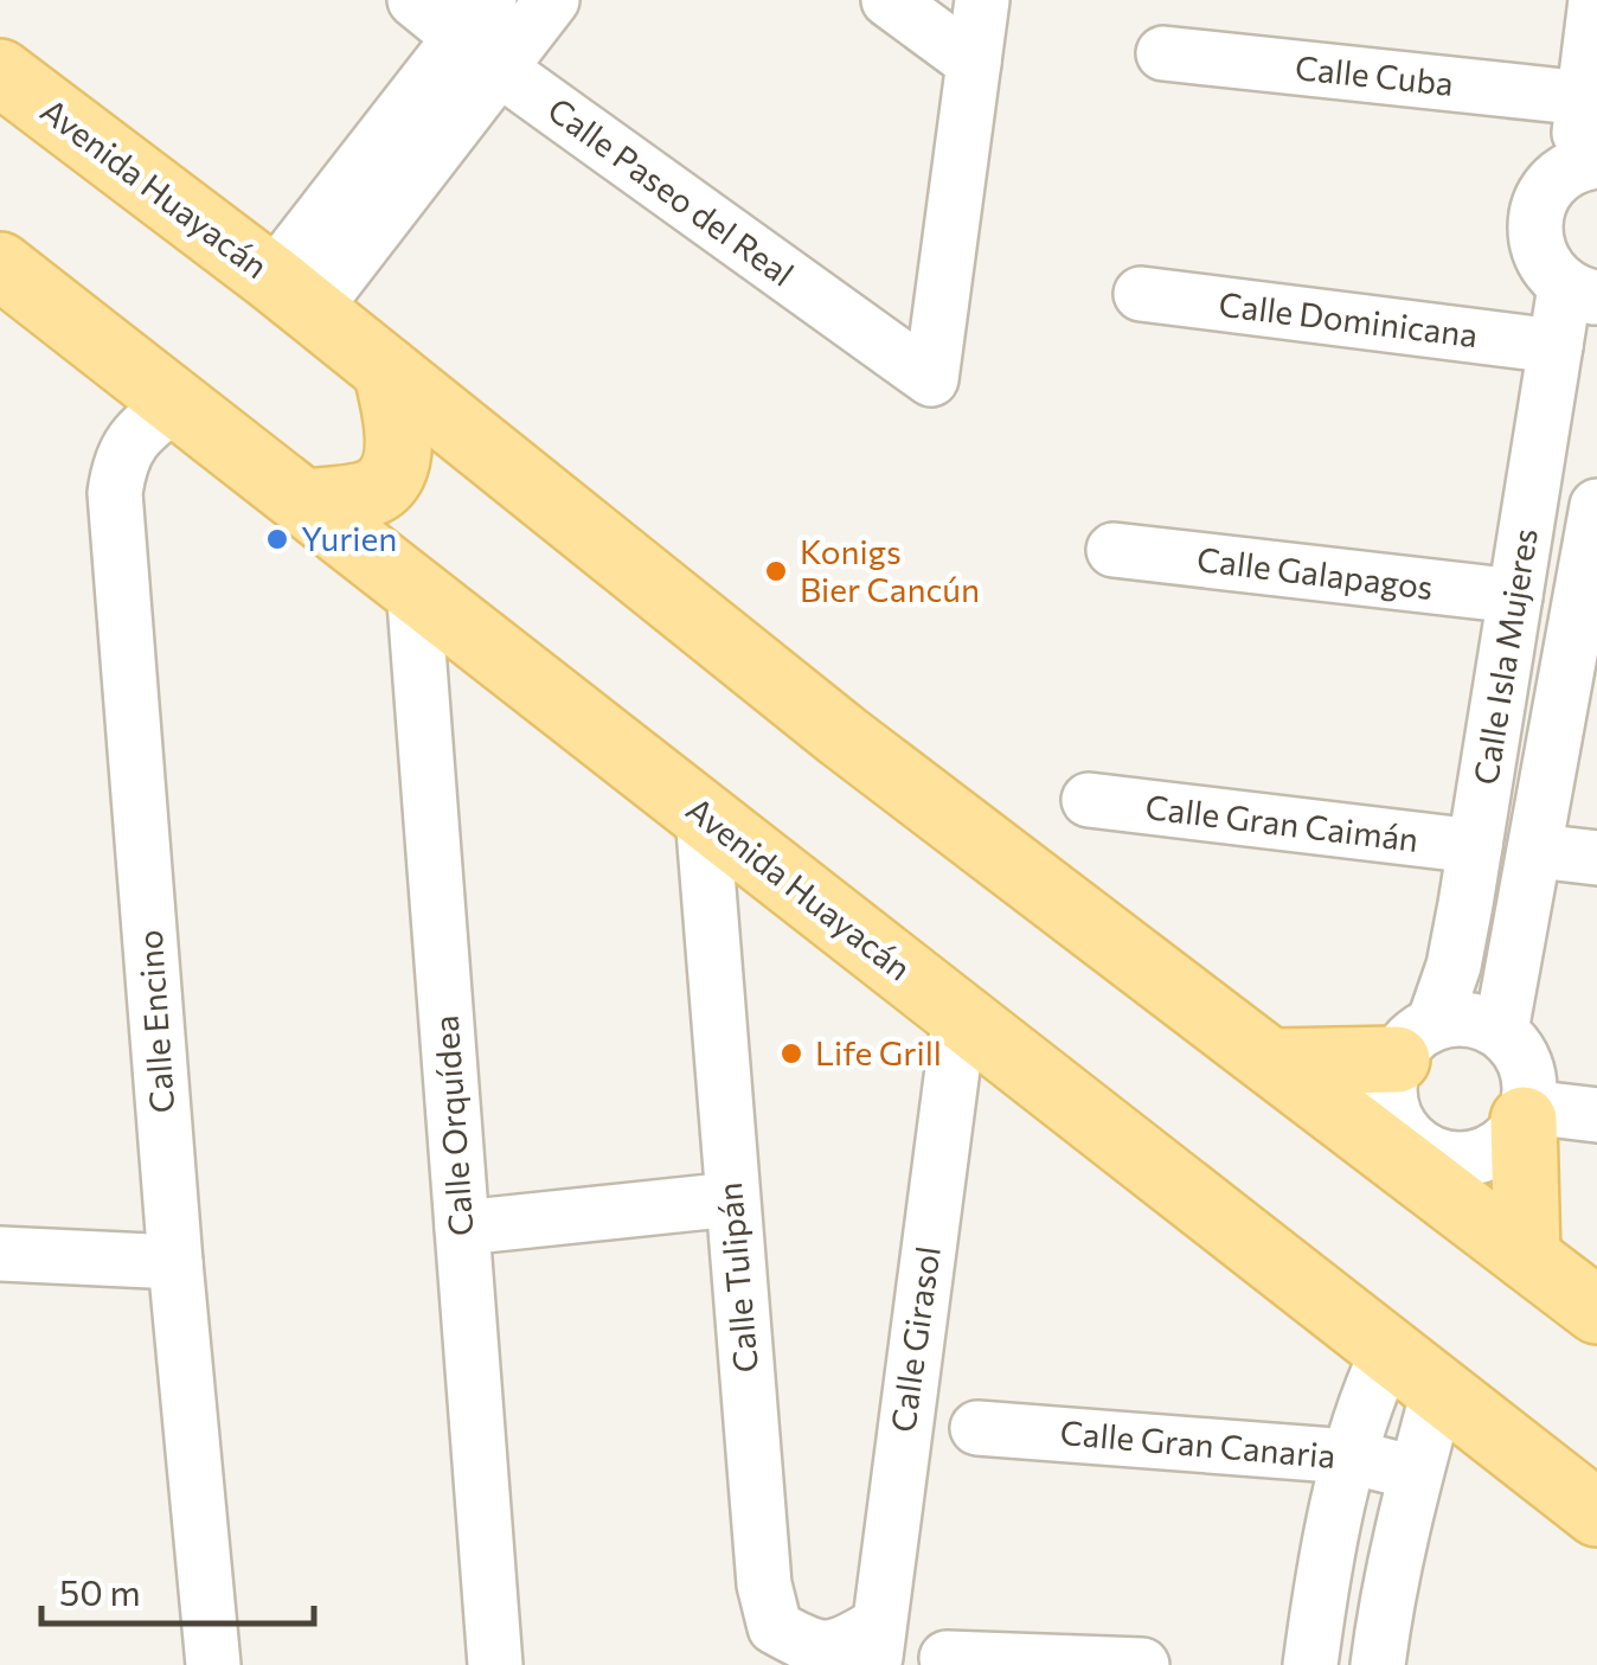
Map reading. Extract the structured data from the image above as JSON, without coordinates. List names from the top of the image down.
{
  "streets": {
    "main road": ["Avenida Huayacán"],
    "street": [
      "Calle Cuba",
      "Calle Paseo del Real",
      "Calle Dominicana",
      "Calle Galapagos",
      "Calle Isla Mujeres",
      "Calle Gran Caimán",
      "Calle Encino",
      "Calle Orquídea",
      "Calle Tulipán",
      "Calle Girasol",
      "Calle Gran Canaria"
    ]
  },
  "crossings": [
    ["Avenida Huayacán", "Calle Encino"],
    ["Avenida Huayacán", "Calle Orquídea"],
    ["Avenida Huayacán", "Calle Tulipán"],
    ["Avenida Huayacán", "Calle Girasol"],
    ["Calle Dominicana", "Calle Isla Mujeres"],
    ["Calle Galapagos", "Calle Isla Mujeres"],
    ["Calle Isla Mujeres", "Calle Gran Caimán"],
    ["Calle Tulipán", "Calle Girasol"]
  ],
  "places": ["Yurien", "Konigs Bier Cancún", "Life Grill"],
  "scale_bar": "50 m"
}
